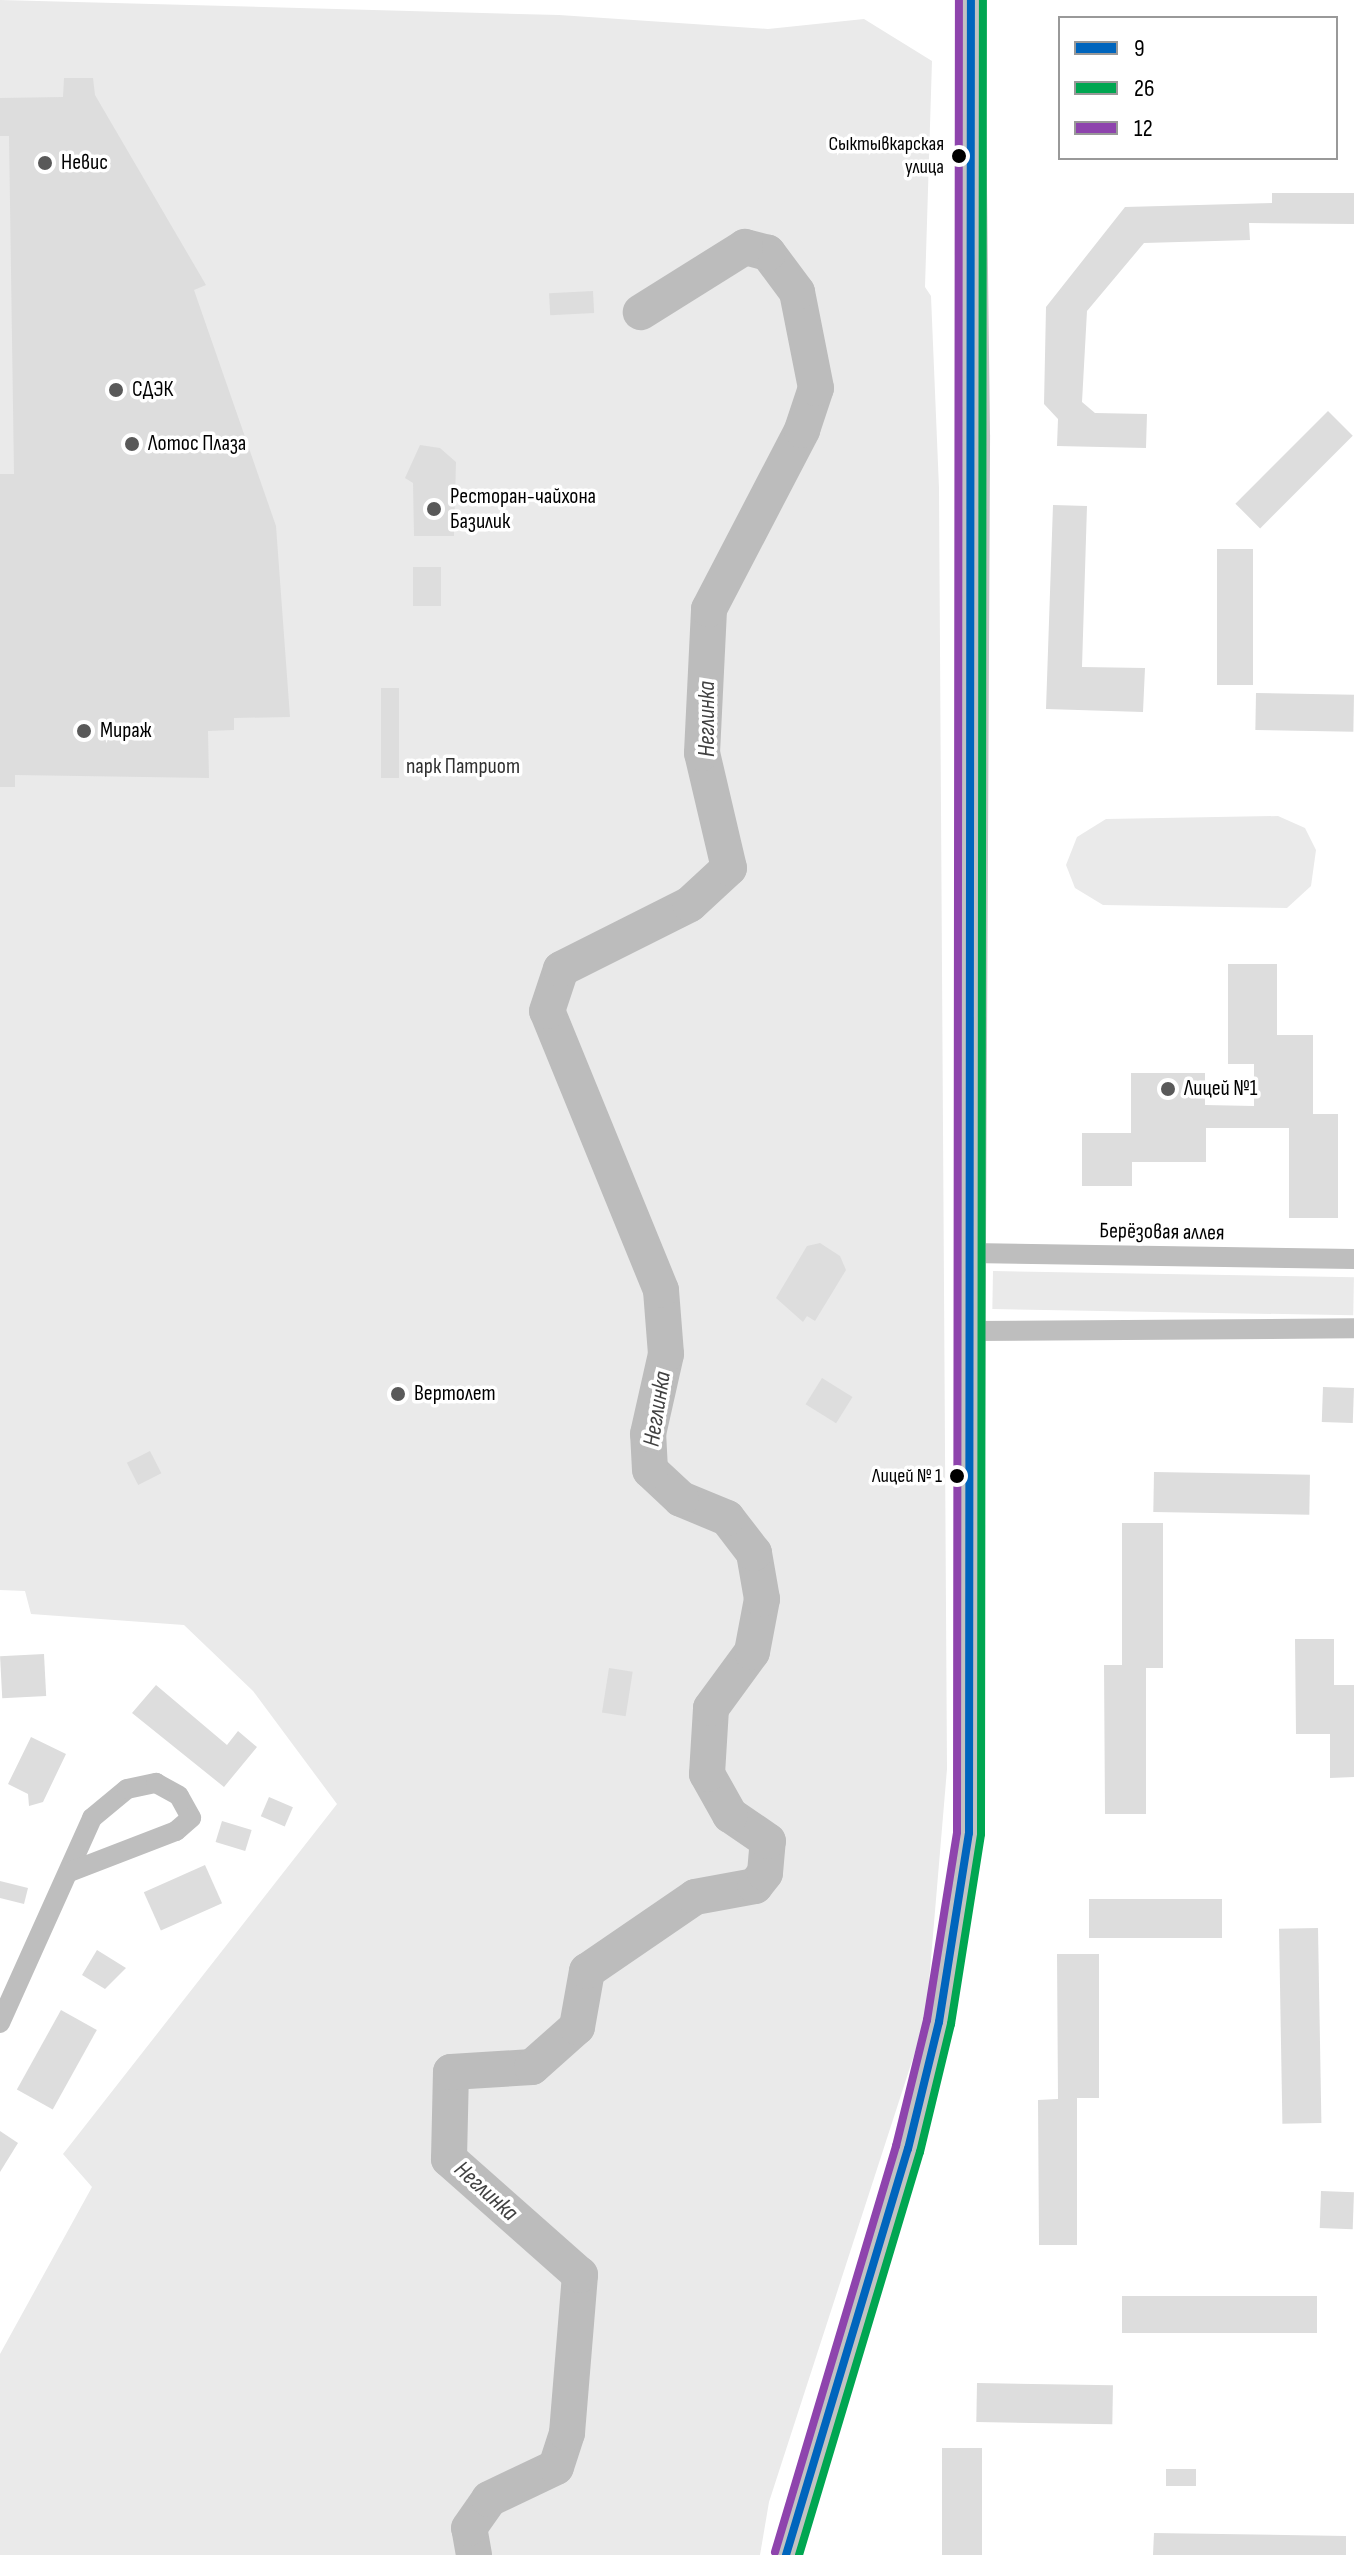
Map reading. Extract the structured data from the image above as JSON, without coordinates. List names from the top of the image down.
{
  "streets": {
    "street": ["Берёзовая аллея"]
  },
  "water": ["Неглинка"],
  "parks": ["парк Патриот"],
  "places": [
    "Сыктывкарская улица",
    "Невис",
    "СДЭК",
    "Лотос Плаза",
    "Ресторан-чайхона Базилик",
    "Мираж",
    "Лицей №1",
    "Вертолет",
    "Лицей № 1"
  ],
  "lines": ["transit line 9", "transit line 26", "transit line 12"],
  "legend": ["9", "26", "12"]
}
